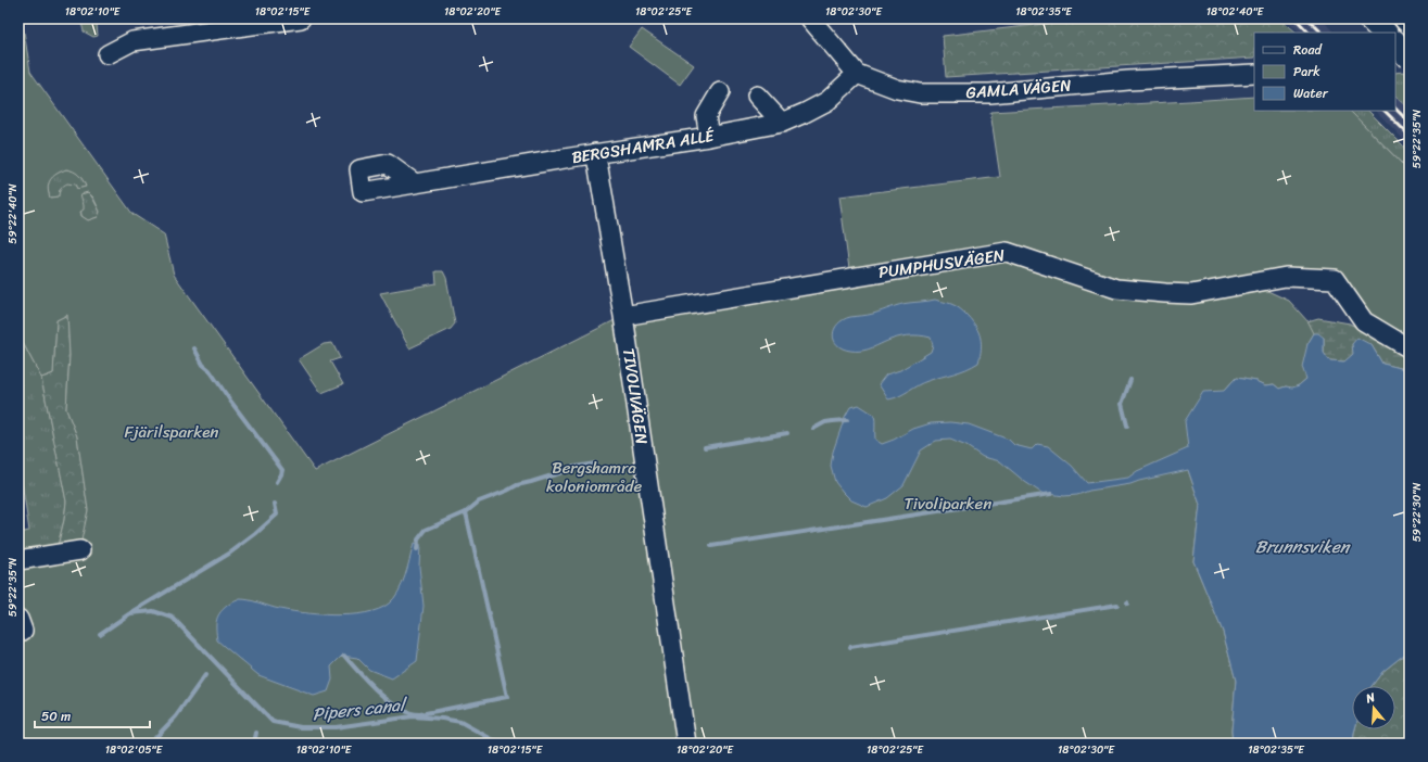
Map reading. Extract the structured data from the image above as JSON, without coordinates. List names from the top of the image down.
{
  "streets": {
    "street": [
      "GAMLA VÄGEN",
      "BERGSHAMRA ALLÉ",
      "PUMPHUSVÄGEN",
      "TIVOLIVÄGEN"
    ]
  },
  "crossings": [
    ["GAMLA VÄGEN", "BERGSHAMRA ALLÉ"],
    ["BERGSHAMRA ALLÉ", "TIVOLIVÄGEN"],
    ["PUMPHUSVÄGEN", "TIVOLIVÄGEN"]
  ],
  "water": ["Brunnsviken", "Pipers canal"],
  "parks": ["Fjärilsparken", "Bergshamra koloniområde", "Tivoliparken"],
  "legend": ["Road", "Park", "Water"],
  "scale_bar": "50 m",
  "north": "top",
  "coordinates": [
    "18°02'10\"E",
    "18°02'15\"E",
    "18°02'20\"E",
    "18°02'25\"E",
    "18°02'30\"E",
    "18°02'35\"E",
    "18°02'40\"E",
    "59°22'35\"N",
    "59°22'40\"N",
    "59°22'30\"N",
    "18°02'05\"E"
  ]
}
